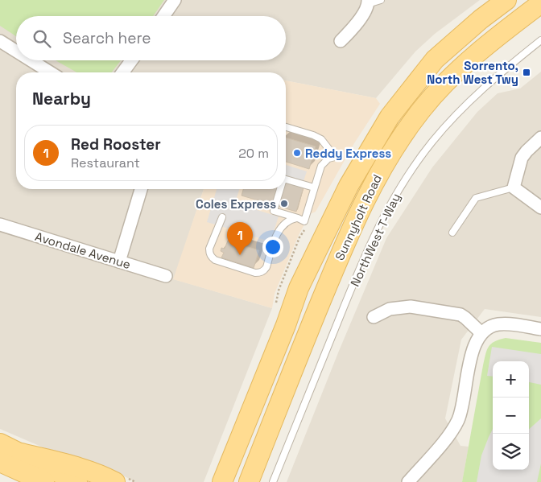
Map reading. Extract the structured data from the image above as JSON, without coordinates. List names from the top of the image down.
{
  "streets": {
    "main road": ["Sunnyholt Road"],
    "street": ["Avondale Avenue"],
    "lane": ["NorthWest T-Way"]
  },
  "places": {
    "transit": ["Sorrento, North West Twy"],
    "other": ["Reddy Express", "Coles Express"]
  },
  "page": {
    "search": "Search here",
    "heading": "Nearby",
    "list": [
      {
        "mark": "1",
        "name": "Red Rooster",
        "note": "Restaurant",
        "value": "20 m"
      }
    ],
    "pins": "1",
    "map_buttons": ["+", "−"]
  }
}
